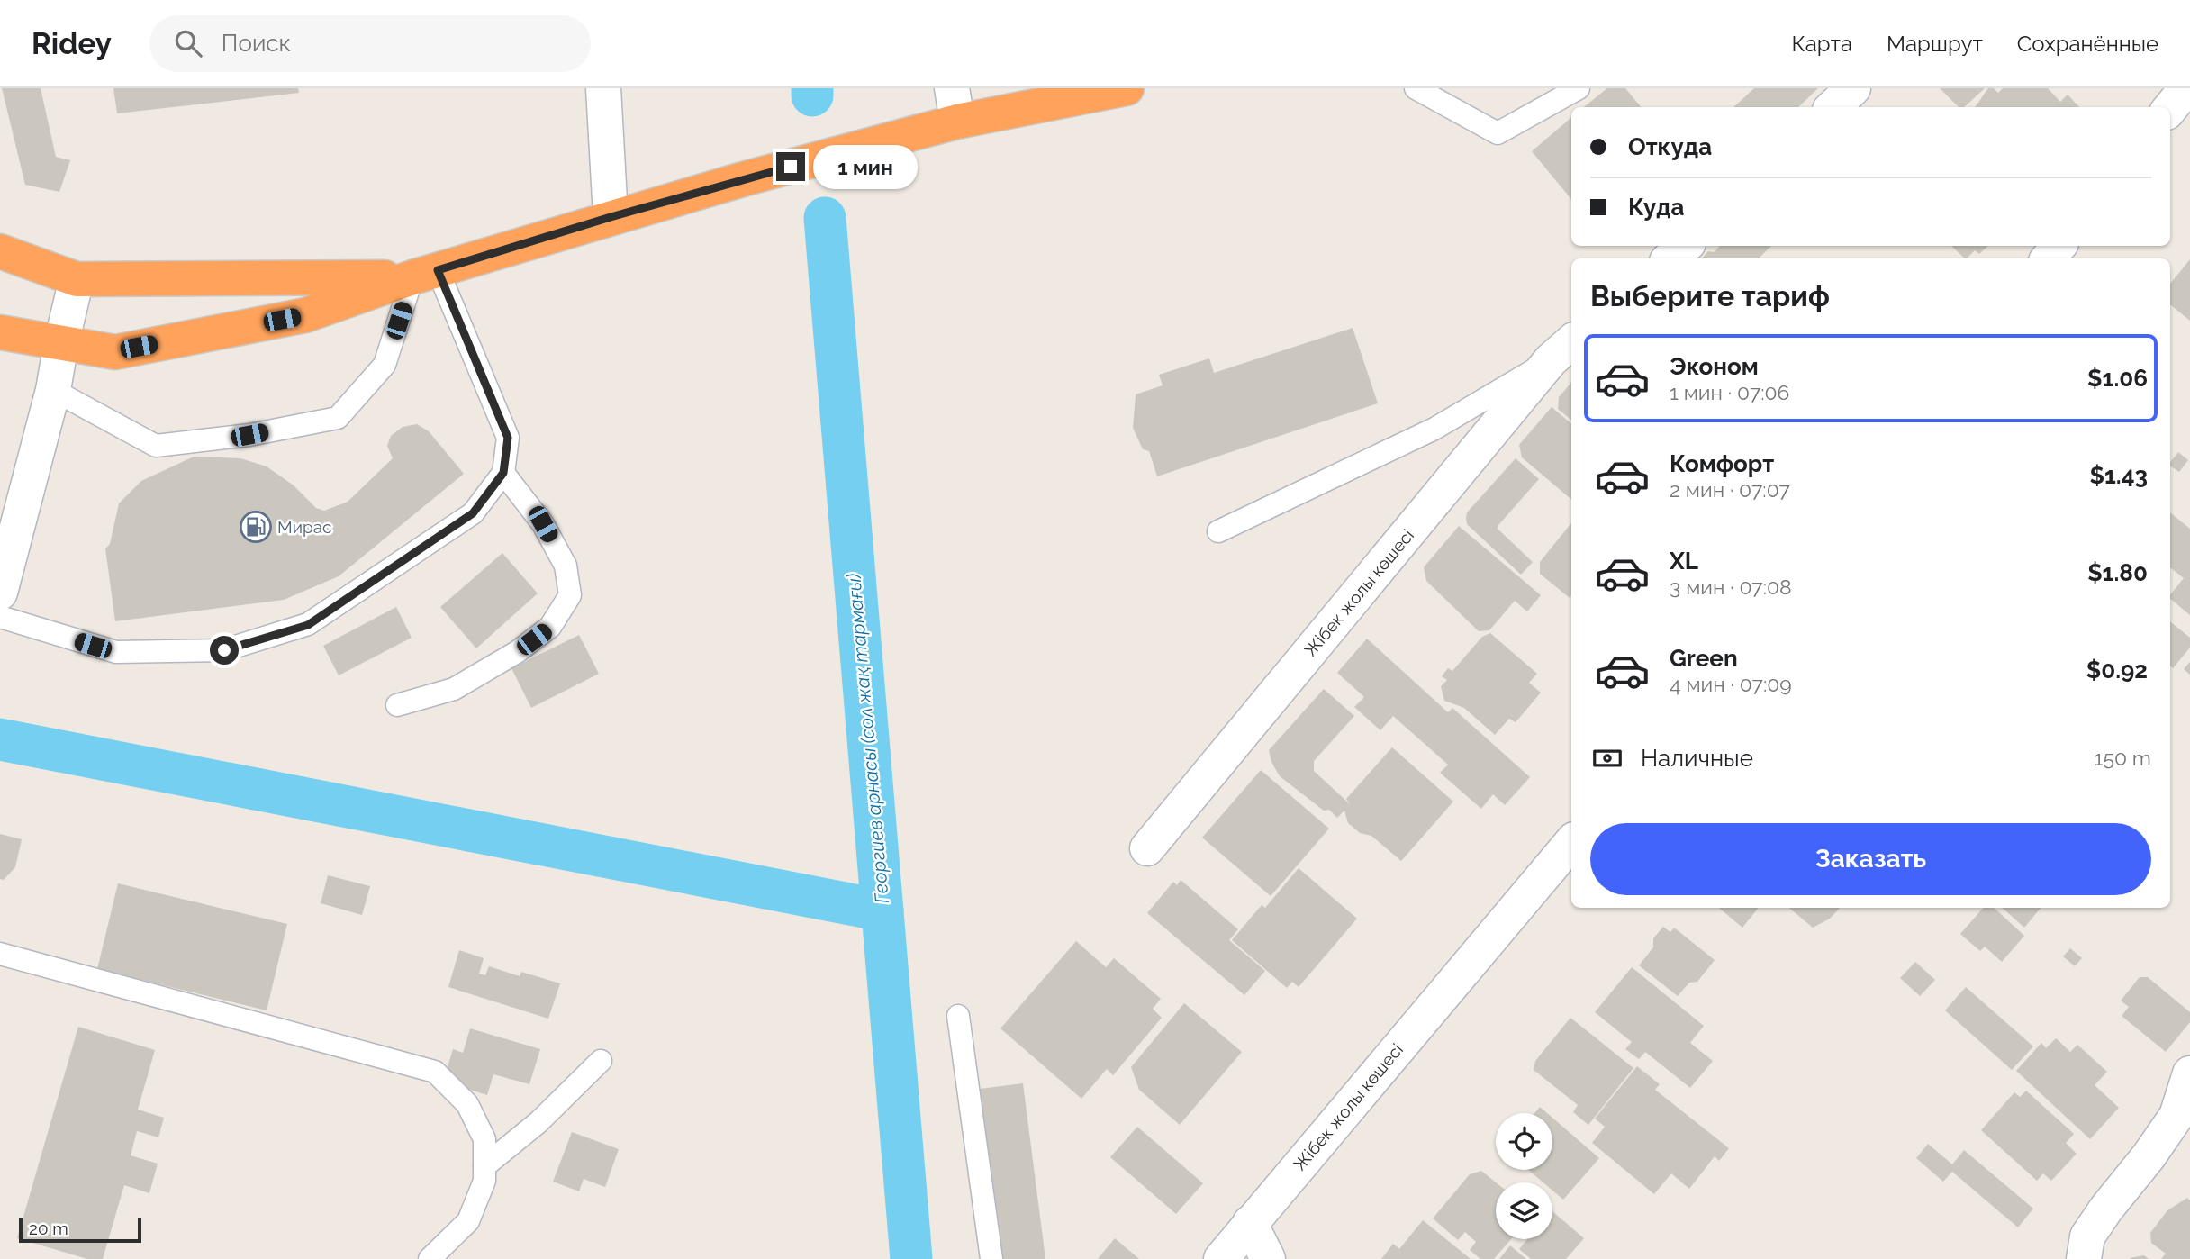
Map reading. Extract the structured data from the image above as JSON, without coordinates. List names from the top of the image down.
{
  "streets": {
    "street": ["Жібек жолы көшесі"]
  },
  "water": ["Георгиев арнасы (сол жақ тармағы)"],
  "places": {
    "fuel station": ["Мирас"]
  },
  "scale_bar": "20 m",
  "page": {
    "header": "Ridey",
    "search": "Поиск",
    "nav": ["Карта", "Маршрут", "Сохранённые"],
    "banner": ["Откуда", "Куда"],
    "bubble": "1 мин",
    "heading": "Выберите тариф",
    "list": [
      {
        "name": "Эконом",
        "note": "1 мин · 07:06",
        "value": "$1.06"
      },
      {
        "name": "Комфорт",
        "note": "2 мин · 07:07",
        "value": "$1.43"
      },
      {
        "name": "XL",
        "note": "3 мин · 07:08",
        "value": "$1.80"
      },
      {
        "name": "Green",
        "note": "4 мин · 07:09",
        "value": "$0.92"
      }
    ],
    "pay": ["Наличные", "150 m"],
    "buttons": "Заказать",
    "scale": "20 m"
  }
}
